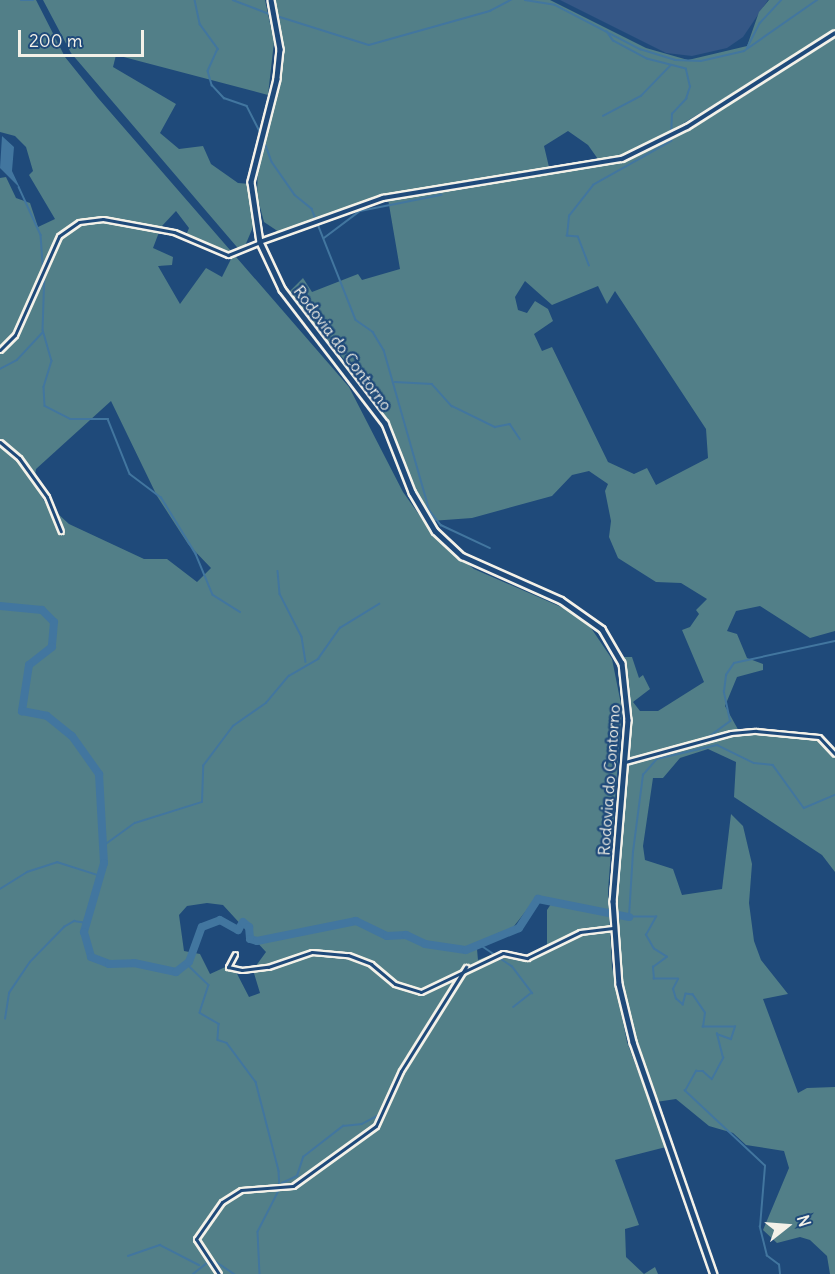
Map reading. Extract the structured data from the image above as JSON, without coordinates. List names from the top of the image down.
{
  "streets": {
    "main road": ["Rodovia do Contorno"]
  },
  "scale_bar": "200 m",
  "north": "right"
}
